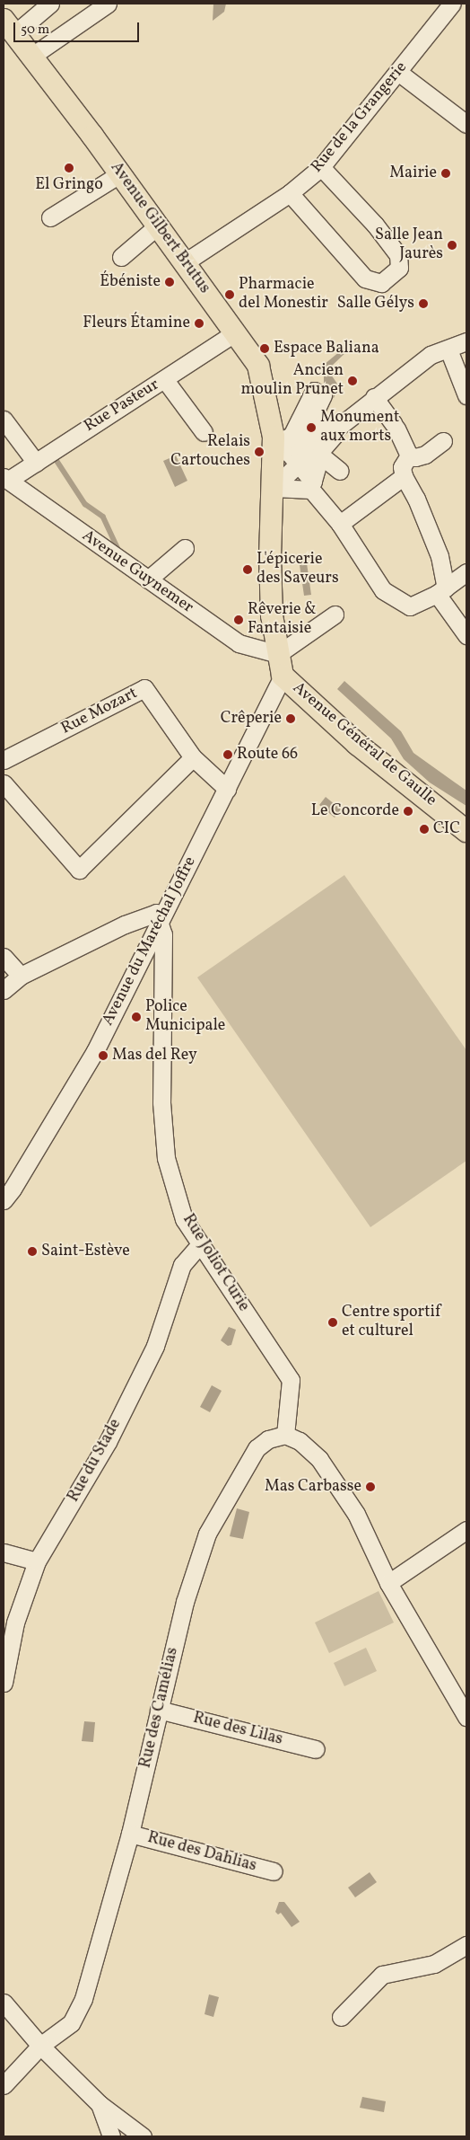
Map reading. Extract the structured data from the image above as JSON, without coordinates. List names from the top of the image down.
{
  "streets": {
    "main road": ["Avenue Gilbert Brutus", "Avenue Général de Gaulle"],
    "street": [
      "Rue de la Grangerie",
      "Rue Pasteur",
      "Avenue Guynemer",
      "Rue Mozart",
      "Avenue du Maréchal Joffre",
      "Rue Joliot Curie",
      "Rue du Stade",
      "Rue des Camélias",
      "Rue des Lilas",
      "Rue des Dahlias"
    ]
  },
  "crossings": [
    ["Rue de la Grangerie", "Avenue Gilbert Brutus"],
    ["Avenue Gilbert Brutus", "Rue Pasteur"],
    ["Avenue Gilbert Brutus", "Avenue Guynemer"],
    ["Avenue Gilbert Brutus", "Avenue Général de Gaulle"],
    ["Avenue Gilbert Brutus", "Avenue du Maréchal Joffre"],
    ["Rue Pasteur", "Avenue Guynemer"],
    ["Avenue Général de Gaulle", "Avenue du Maréchal Joffre"],
    ["Avenue du Maréchal Joffre", "Rue Joliot Curie"],
    ["Rue Joliot Curie", "Rue du Stade"],
    ["Rue Joliot Curie", "Rue des Camélias"],
    ["Rue des Camélias", "Rue des Lilas"],
    ["Rue des Camélias", "Rue des Dahlias"]
  ],
  "places": [
    "El Gringo",
    "Mairie",
    "Salle Jean Jaurès",
    "Ébéniste",
    "Pharmacie del Monestir",
    "Salle Gélys",
    "Fleurs Étamine",
    "Espace Baliana",
    "Ancien moulin Prunet",
    "Monument aux morts",
    "Relais Cartouches",
    "L'épicerie des Saveurs",
    "Rêverie & Fantaisie",
    "Crêperie",
    "Route 66",
    "Le Concorde",
    "CIC",
    "Police Municipale",
    "Mas del Rey",
    "Saint-Estève",
    "Centre sportif et culturel",
    "Mas Carbasse"
  ],
  "scale_bar": "50 m"
}
